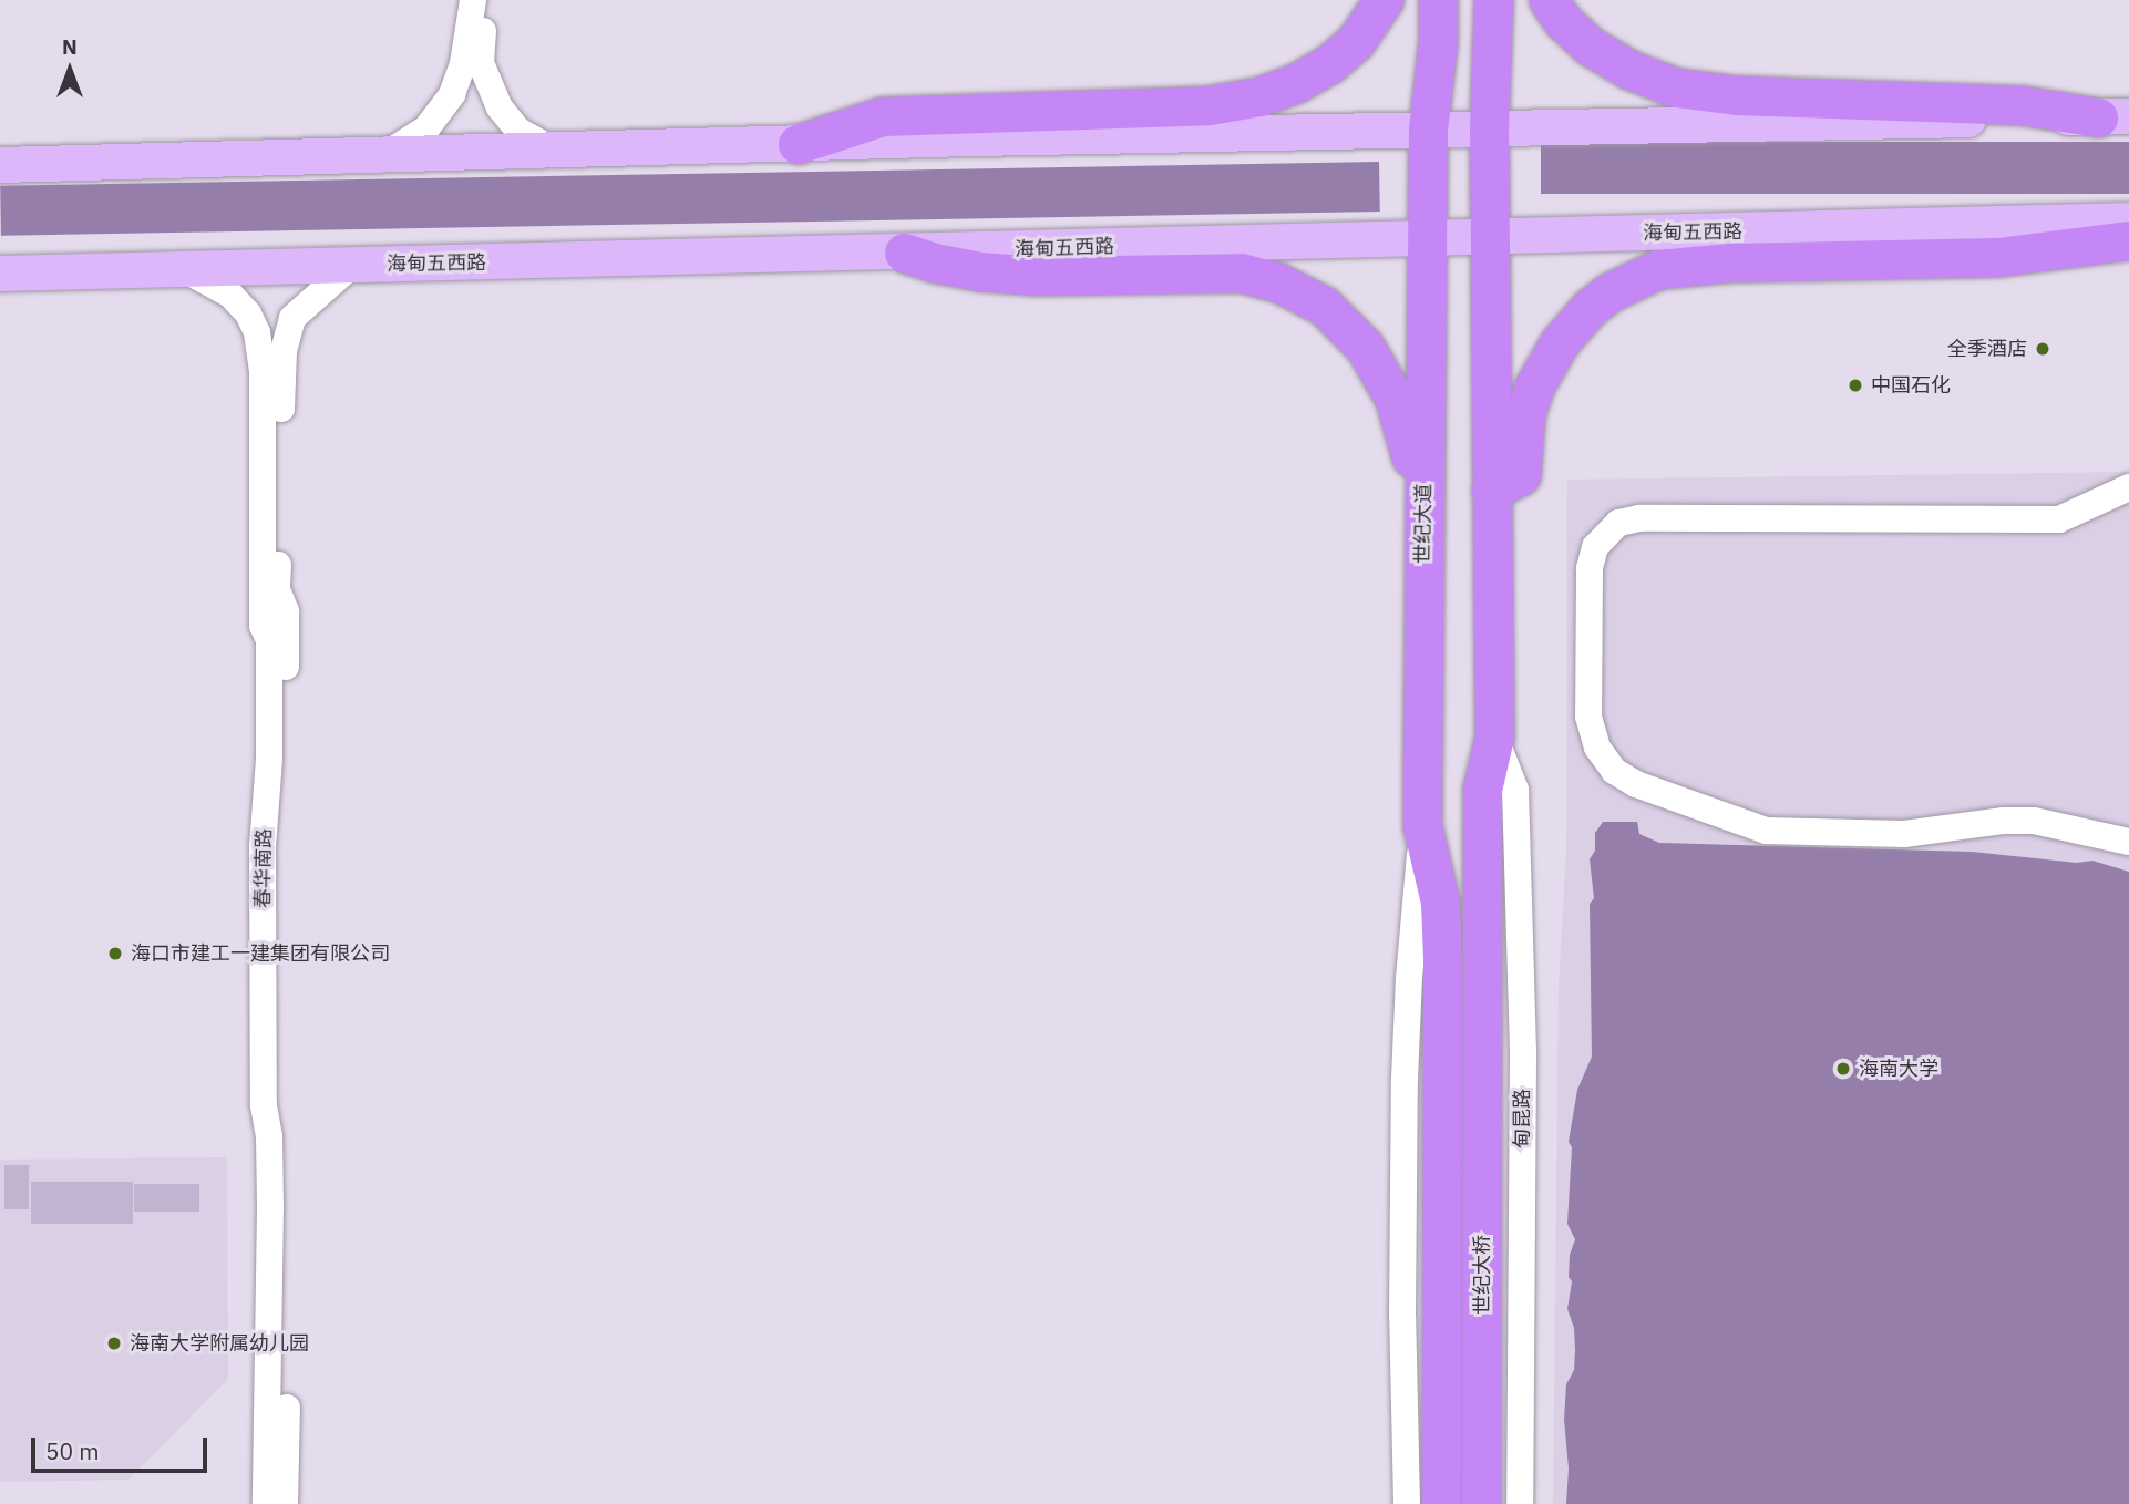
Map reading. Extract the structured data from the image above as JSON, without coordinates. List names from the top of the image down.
{
  "streets": {
    "highway": ["世纪大道", "世纪大桥"],
    "main road": ["海甸五西路"],
    "street": ["春华南路", "甸昆路"]
  },
  "crossings": [
    ["海甸五西路", "世纪大道"],
    ["海甸五西路", "春华南路"],
    ["世纪大道", "世纪大桥"],
    ["甸昆路", "世纪大桥"]
  ],
  "places": [
    "全季酒店",
    "中国石化",
    "海口市建工一建集团有限公司",
    "海南大学",
    "海南大学附属幼儿园"
  ],
  "scale_bar": "50 m",
  "north": "top"
}
